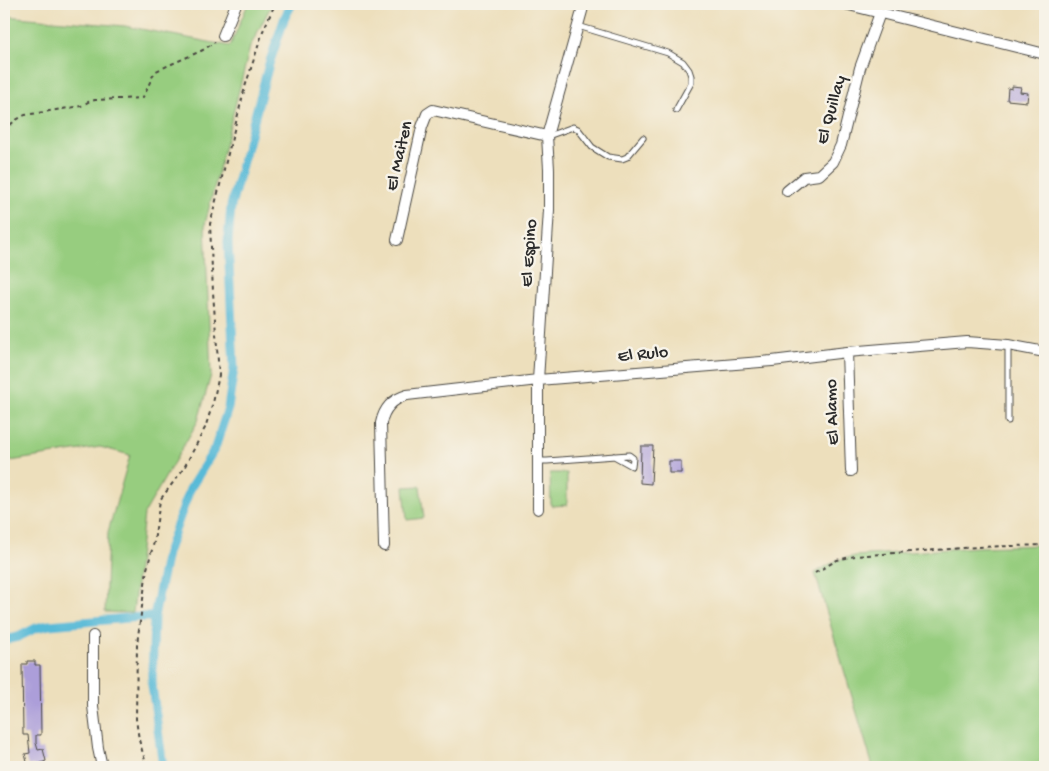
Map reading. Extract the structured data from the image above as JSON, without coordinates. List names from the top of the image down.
{
  "streets": {
    "street": [
      "El Quillay",
      "El Maiten",
      "El Espino",
      "El Rulo",
      "El Alamo"
    ]
  },
  "crossings": [
    ["El Maiten", "El Espino"],
    ["El Espino", "El Rulo"],
    ["El Rulo", "El Alamo"]
  ]
}
